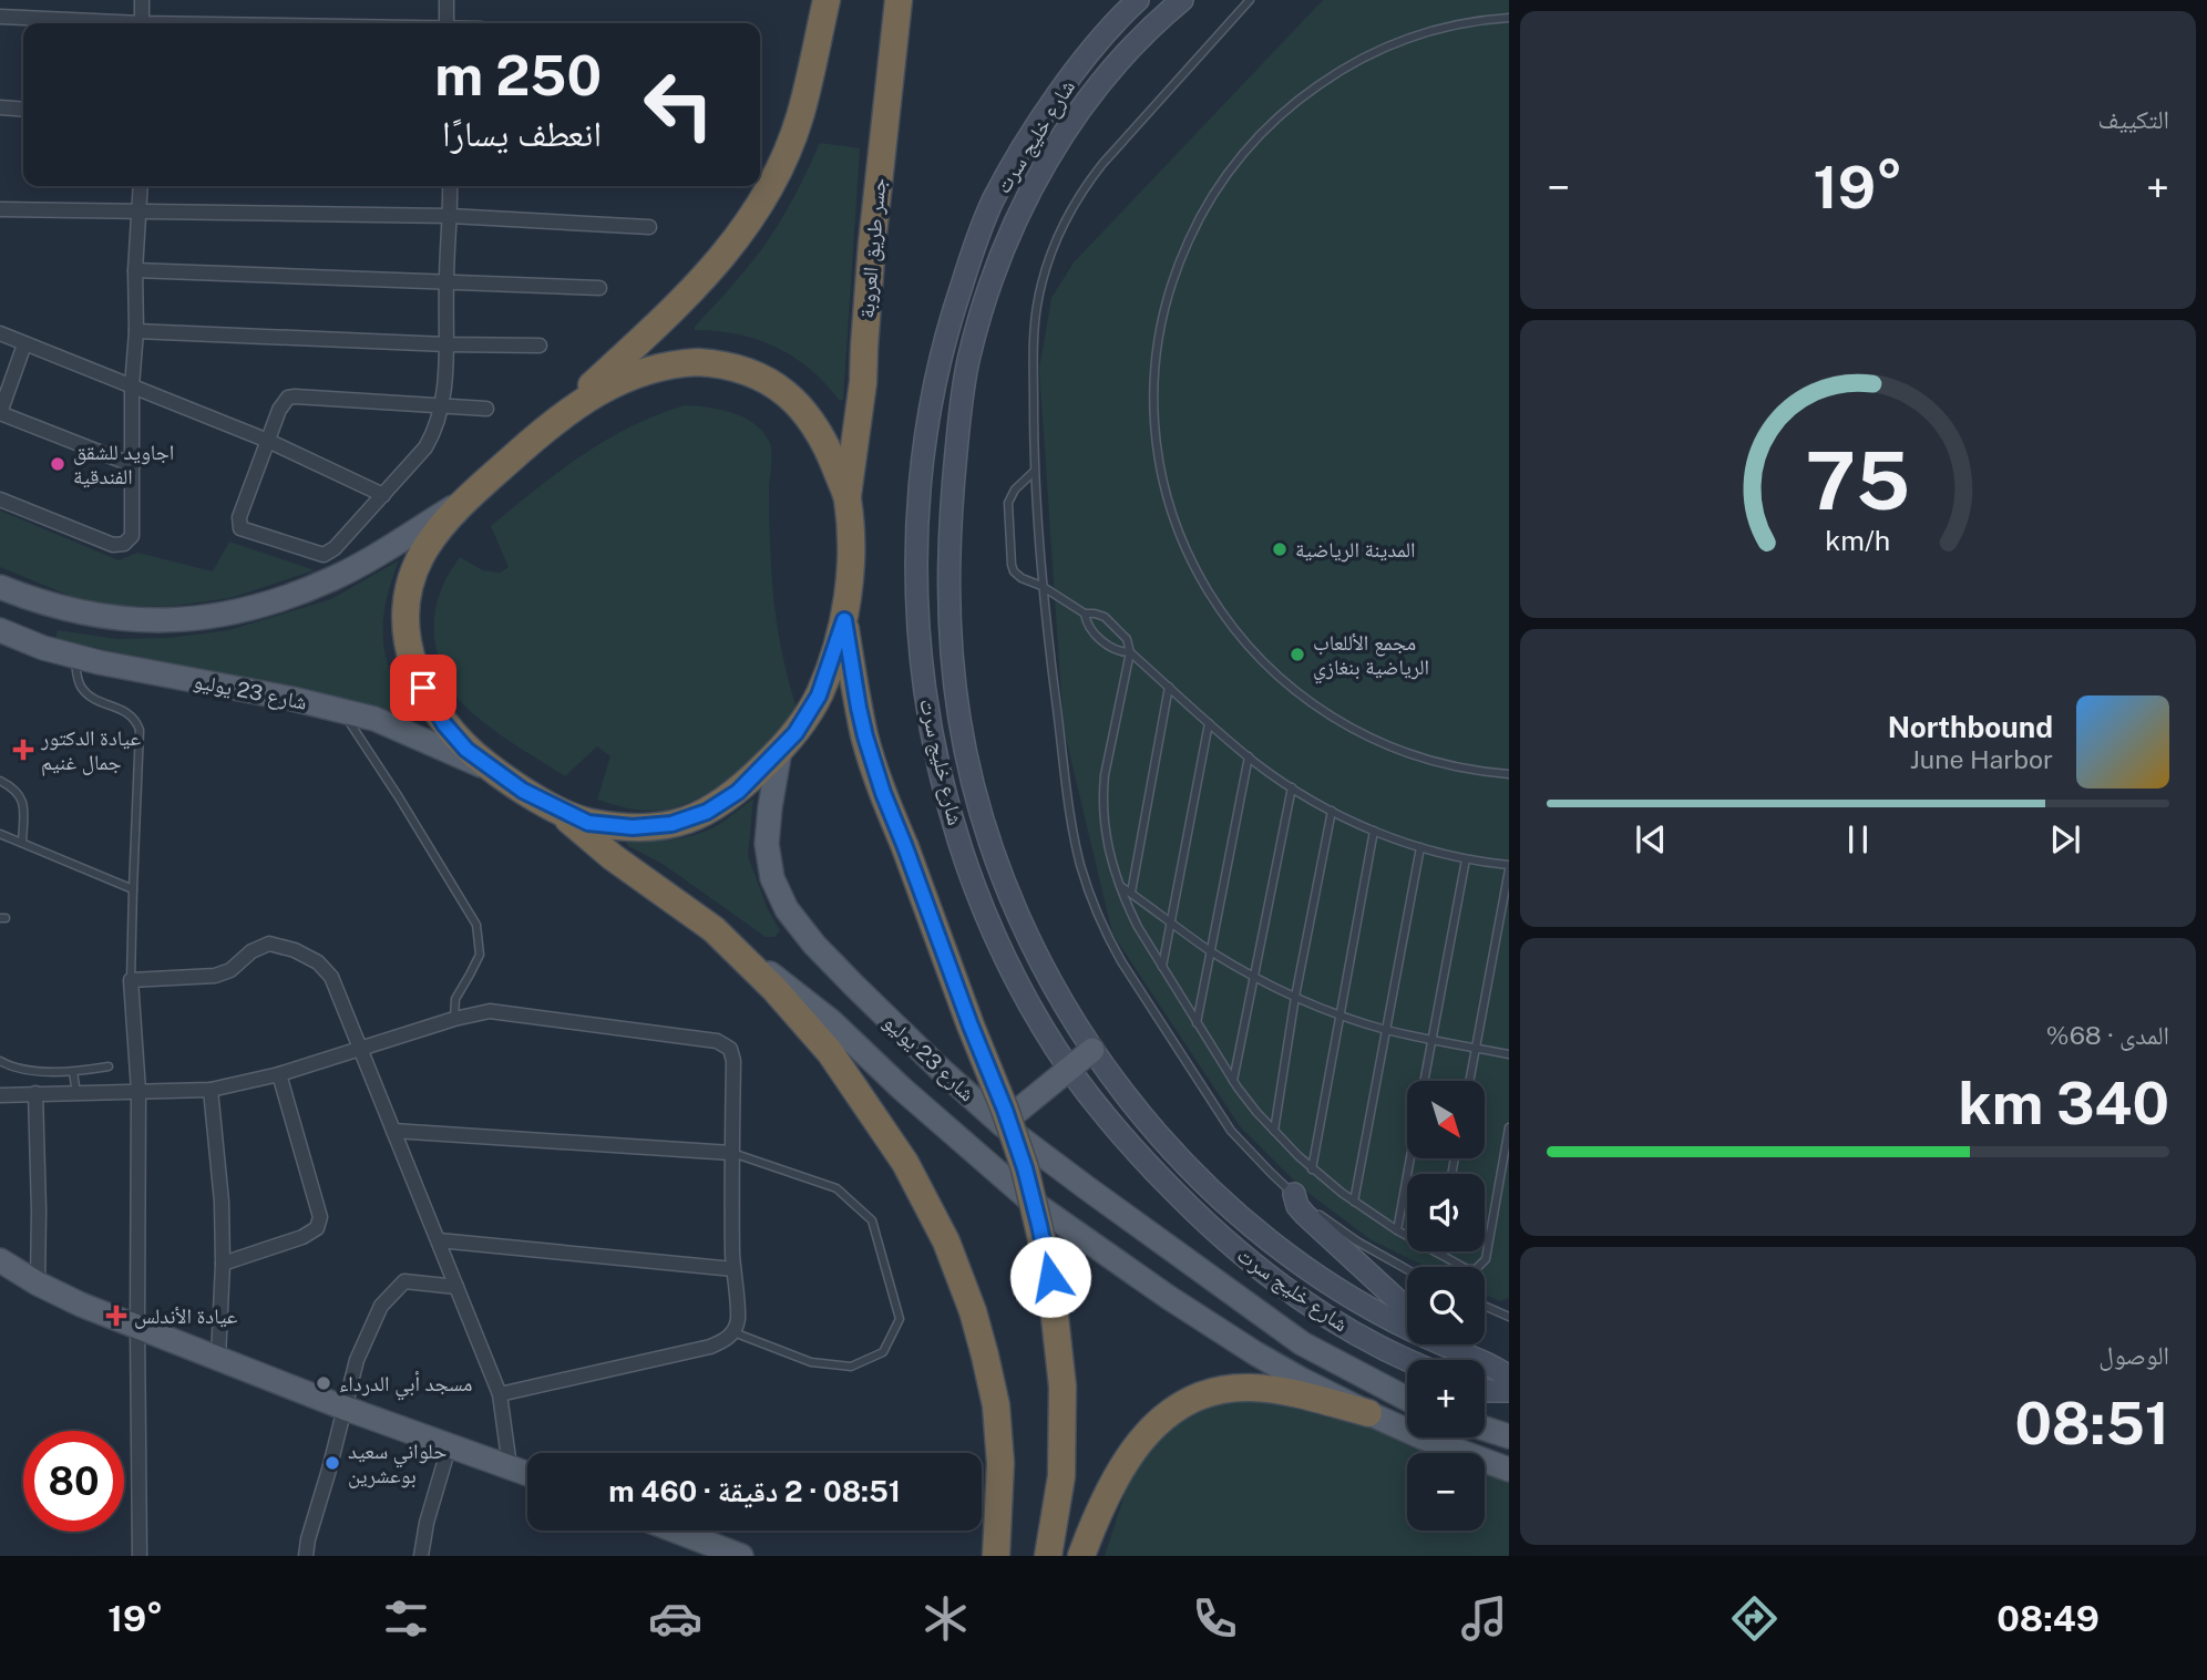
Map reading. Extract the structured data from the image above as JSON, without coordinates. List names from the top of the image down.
{
  "streets": {
    "highway": ["جسر طريق العروبة"],
    "main road": ["شارع خليج سرت", "شارع 23 يوليو"]
  },
  "places": {
    "other": [
      "اجاويد للشقق الفندقية",
      "المدينة الرياضية",
      "مجمع الأللعاب الرياضية بنغازي",
      "مسجد أبي الدرداء",
      "حلواني سعيد بوعشرين"
    ],
    "health": ["عيادة الدكتور جمال غنيم", "عيادة الأندلس"]
  },
  "north": "bottom right",
  "page": {
    "tile": [
      "التكييف",
      ["المدى · 68%", "340 km"],
      ["الوصول", "08:51"]
    ],
    "turn": ["250 m", "انعطف يسارًا"],
    "heat": ["−", "19°", "+"],
    "song": ["Northbound", "June Harbor"],
    "map_buttons": ["+", "−"],
    "limit": "80",
    "trip": "08:51 · 2 دقيقة · 460 m",
    "tabs": ["08:49", "19°"],
    "gauge": ["75", "km/h"]
  }
}
